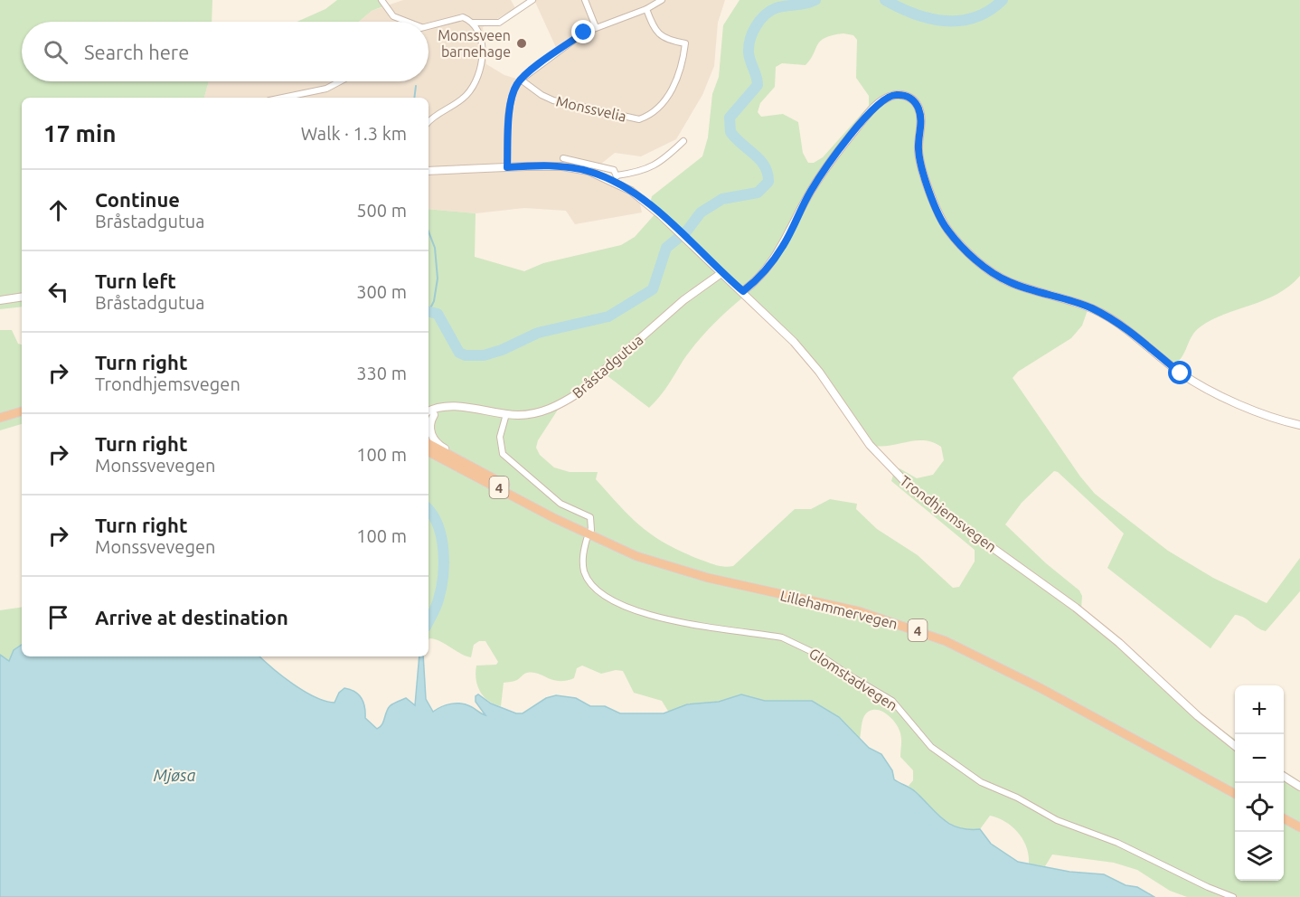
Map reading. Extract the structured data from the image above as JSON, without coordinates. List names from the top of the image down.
{
  "streets": {
    "highway": ["4", "Lillehammervegen"],
    "main road": ["Bråstadgutua", "Trondhjemsvegen"],
    "street": ["Monssvelia", "Glomstadvegen"]
  },
  "crossings": [
    ["Bråstadgutua", "Trondhjemsvegen"]
  ],
  "water": ["Mjøsa"],
  "places": ["Monssveen barnehage"],
  "page": {
    "search": "Search here",
    "heading": ["17 min", "Walk · 1.3 km"],
    "list": [
      ["Continue", "Bråstadgutua", "500 m"],
      ["Turn left", "Bråstadgutua", "300 m"],
      ["Turn right", "Trondhjemsvegen", "330 m"],
      ["Turn right", "Monssvevegen", "100 m"],
      ["Turn right", "Monssvevegen", "100 m"],
      "Arrive at destination"
    ],
    "map_buttons": ["+", "−"]
  }
}
